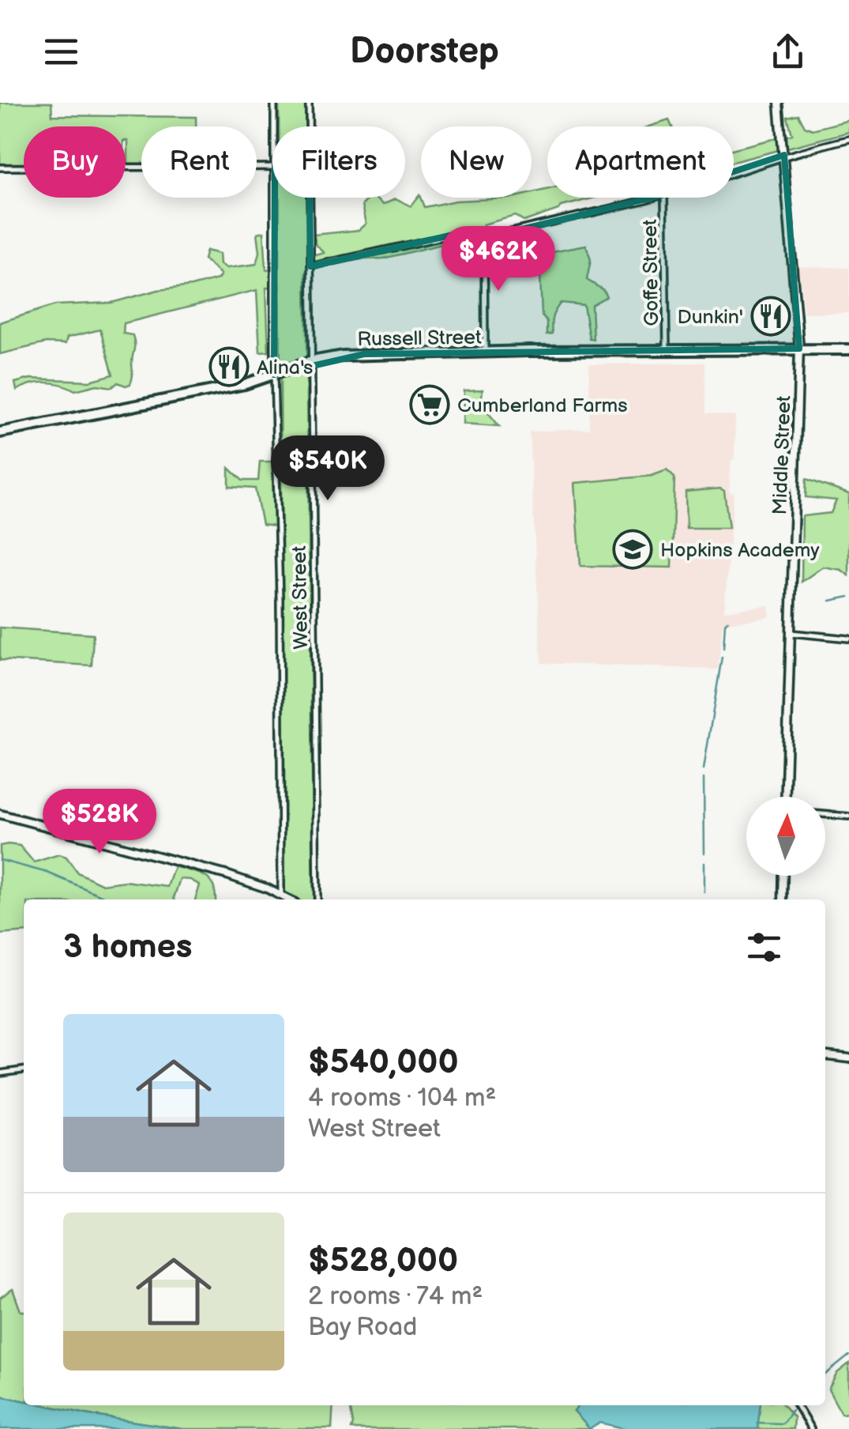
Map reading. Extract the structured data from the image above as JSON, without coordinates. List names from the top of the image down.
{
  "streets": {
    "highway": ["Russell Street"],
    "main road": ["Middle Street"],
    "street": ["Goffe Street", "West Street"]
  },
  "crossings": [
    ["Goffe Street", "Russell Street"],
    ["Russell Street", "Middle Street"],
    ["Russell Street", "West Street"]
  ],
  "places": {
    "restaurant": ["Dunkin'", "Alina's"],
    "supermarket": ["Cumberland Farms"],
    "school or university": ["Hopkins Academy"]
  },
  "north": "top",
  "page": {
    "header": "Doorstep",
    "chip": [
      "Buy",
      "Rent",
      "Filters",
      "New",
      "Apartment"
    ],
    "price": ["$462K", "$540K", "$528K"],
    "heading": "3 homes",
    "list": [
      {
        "name": "$540,000",
        "note": "4 rooms · 104 m² · West Street"
      },
      {
        "name": "$528,000",
        "note": "2 rooms · 74 m² · Bay Road"
      }
    ]
  }
}
